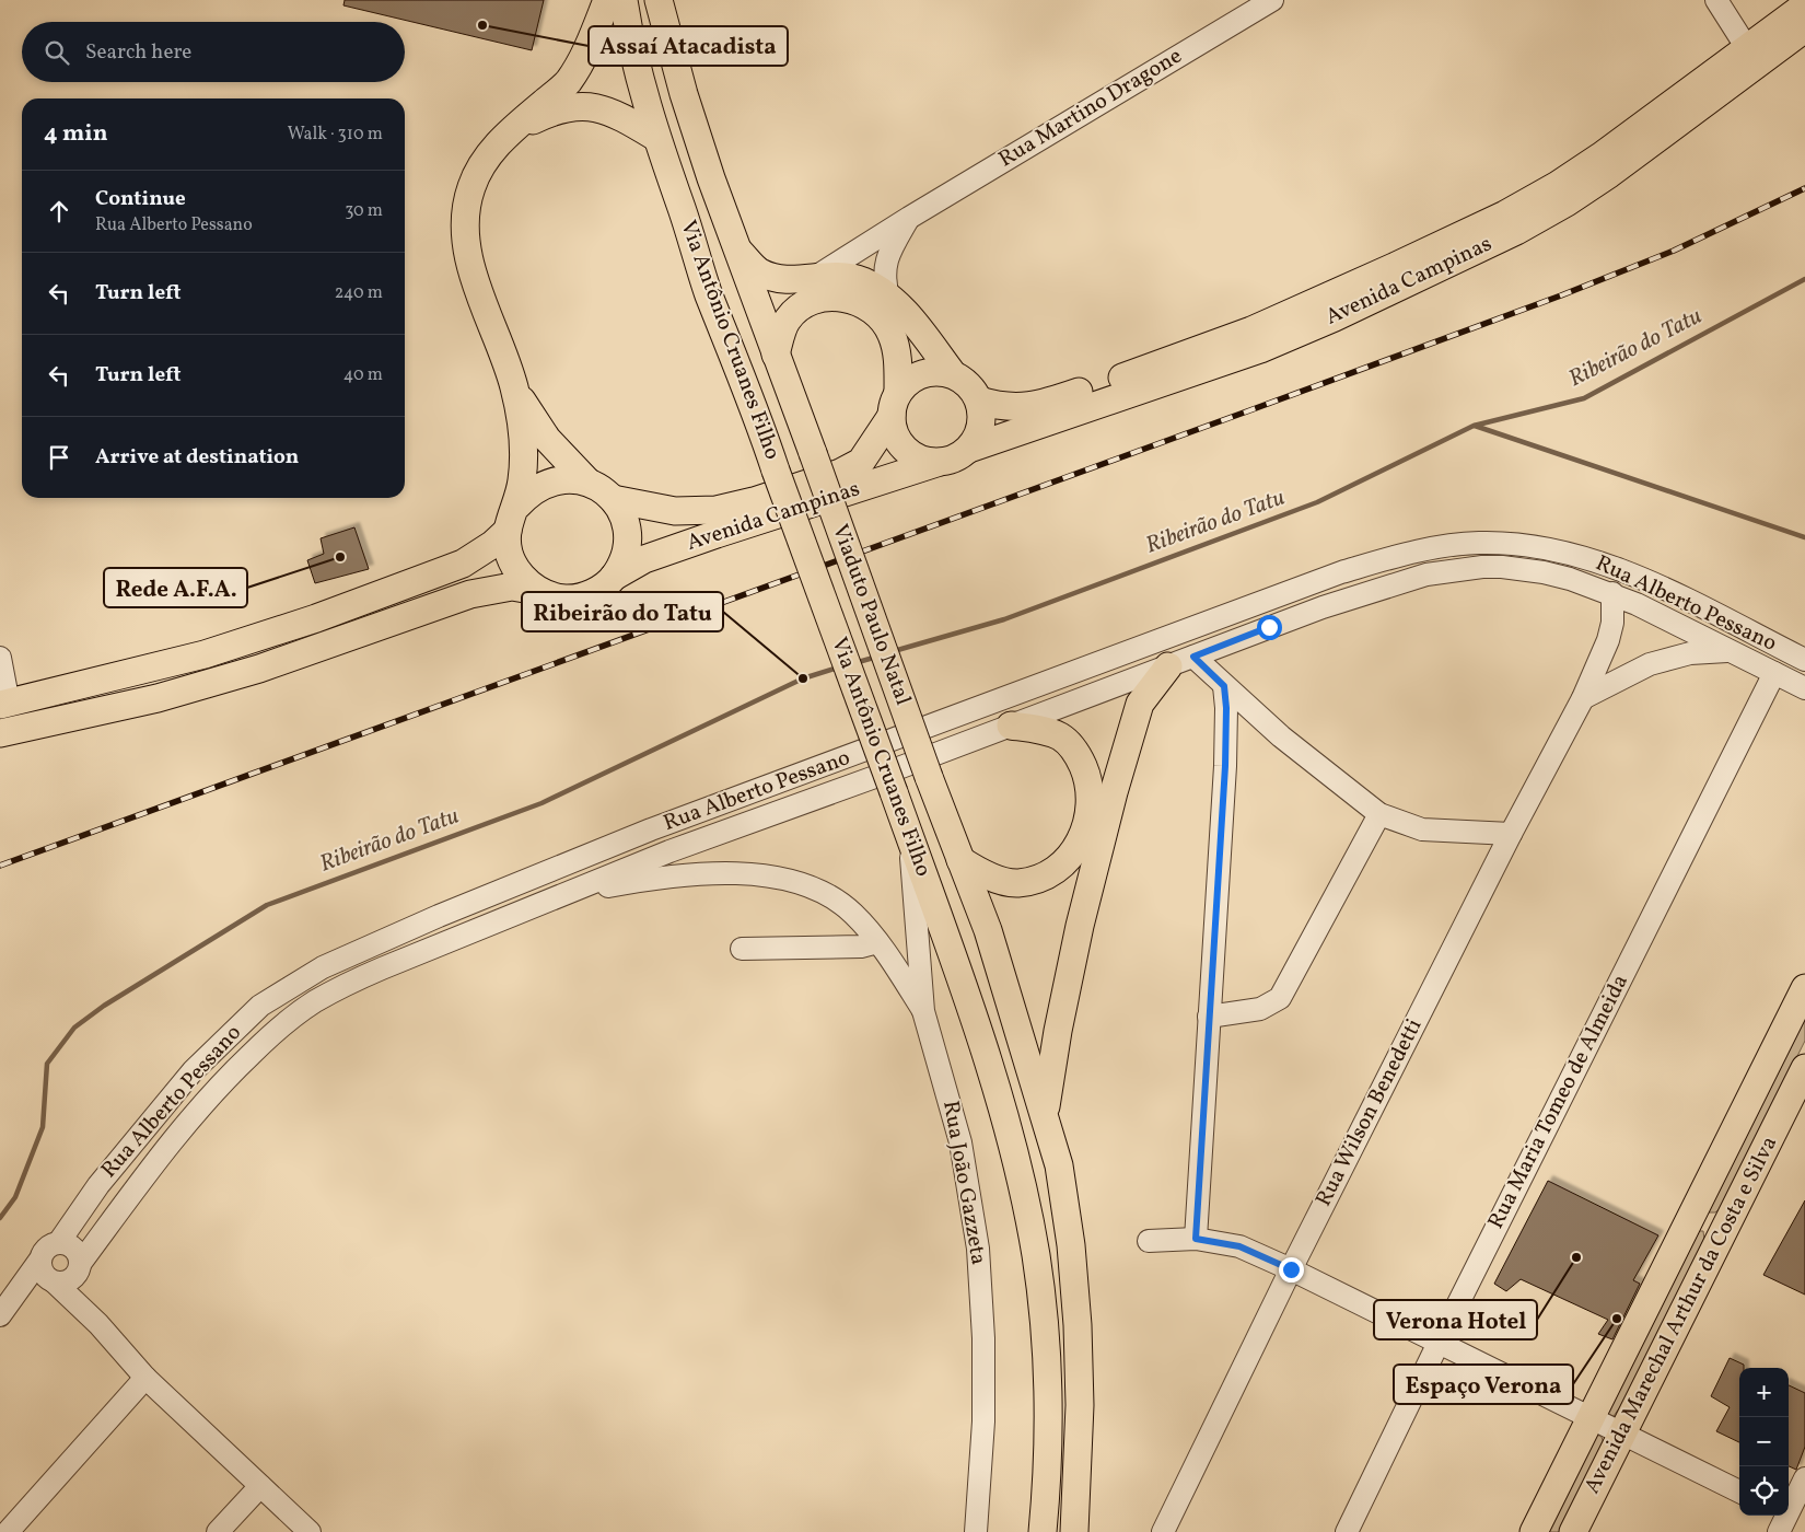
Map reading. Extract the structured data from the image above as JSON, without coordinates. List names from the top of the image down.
{
  "streets": {
    "main road": [
      "Rua Martino Dragone",
      "Avenida Campinas",
      "Via Antônio Cruanes Filho",
      "Viaduto Paulo Natal",
      "Avenida Marechal Arthur da Costa e Silva"
    ],
    "street": [
      "Rua Alberto Pessano",
      "Rua Maria Tomeo de Almeida",
      "Rua Wilson Benedetti",
      "Rua João Gazzeta"
    ]
  },
  "crossings": [
    ["Rua Martino Dragone", "Avenida Campinas"],
    ["Rua Martino Dragone", "Via Antônio Cruanes Filho"],
    ["Via Antônio Cruanes Filho", "Viaduto Paulo Natal"],
    ["Via Antônio Cruanes Filho", "Rua João Gazzeta"],
    ["Rua Alberto Pessano", "Rua Maria Tomeo de Almeida"],
    ["Rua Alberto Pessano", "Rua Wilson Benedetti"]
  ],
  "water": ["Ribeirão do Tatu"],
  "places": [
    "Assaí Atacadista",
    "Rede A.F.A.",
    "Ribeirão do Tatu",
    "Verona Hotel",
    "Espaço Verona"
  ],
  "page": {
    "search": "Search here",
    "heading": ["4 min", "Walk · 310 m"],
    "list": [
      ["Continue", "Rua Alberto Pessano", "30 m"],
      ["Turn left", "240 m"],
      ["Turn left", "40 m"],
      "Arrive at destination"
    ],
    "map_buttons": ["+", "−"]
  }
}
